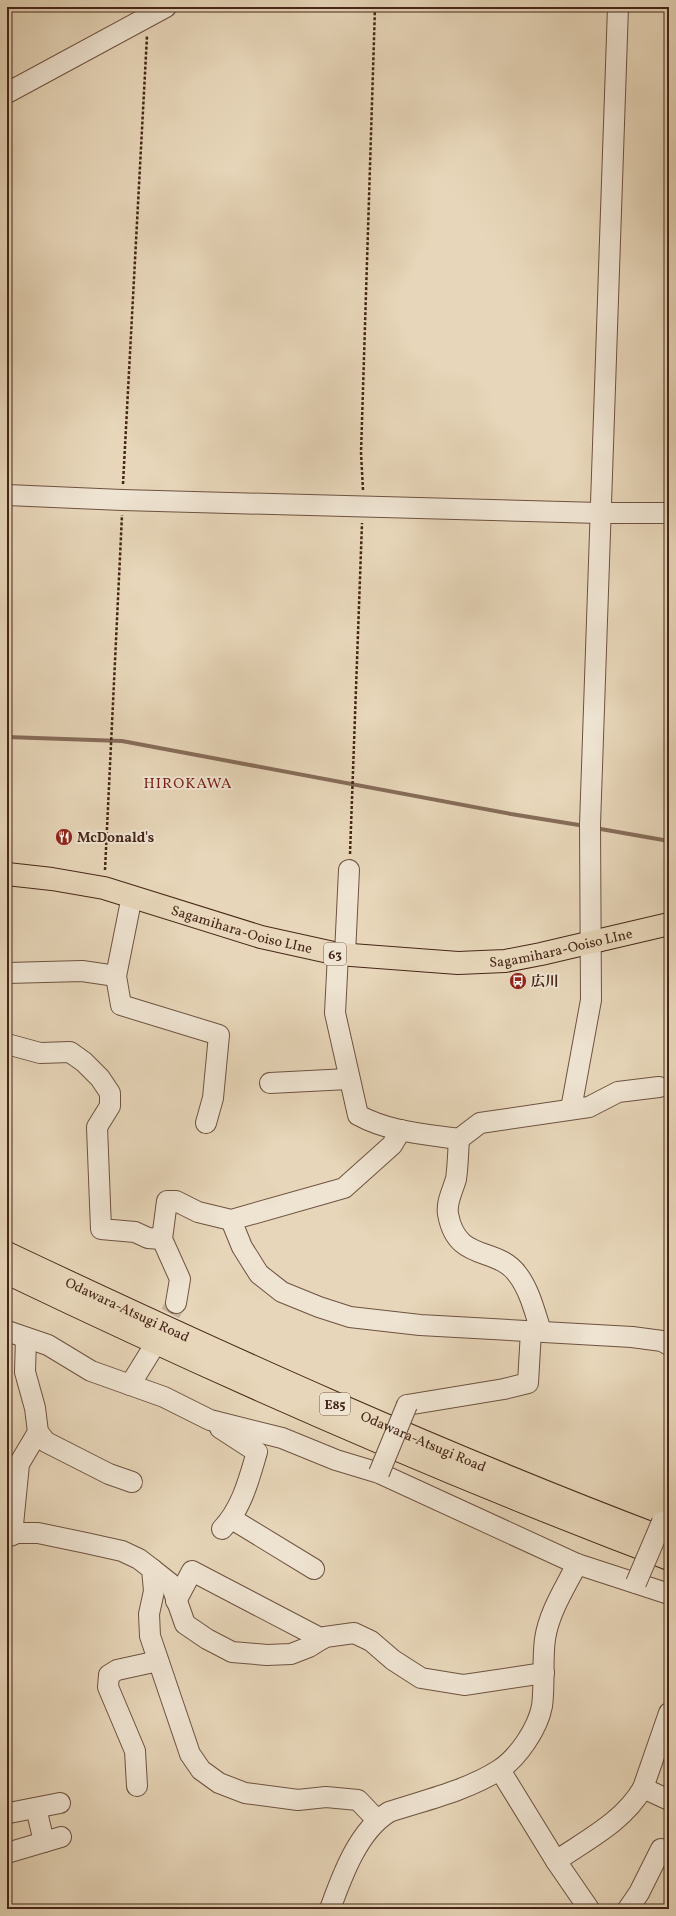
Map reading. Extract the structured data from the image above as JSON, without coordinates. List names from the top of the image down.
{
  "streets": {
    "main road": [
      "Sagamihara-Ooiso LIne",
      "63",
      "Odawara-Atsugi Road",
      "E85"
    ]
  },
  "districts": ["HIROKAWA"],
  "places": {
    "restaurant": ["McDonald's"],
    "bus stop": ["広川"]
  }
}
